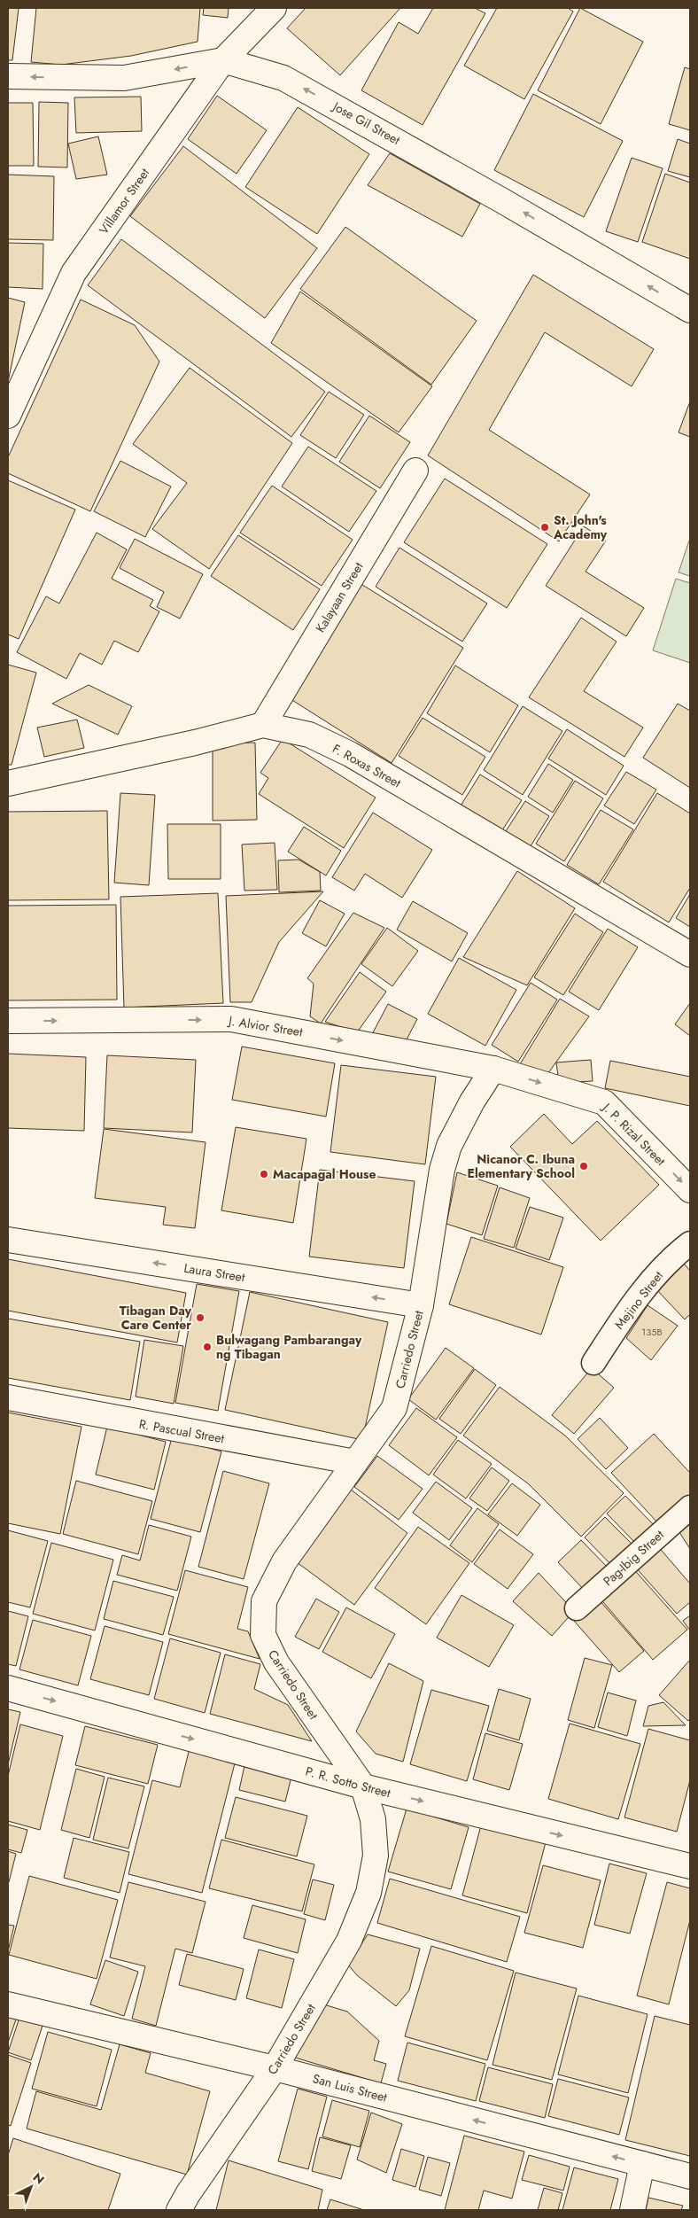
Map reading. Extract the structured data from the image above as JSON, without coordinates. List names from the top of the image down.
{
  "streets": {
    "street": [
      "Jose Gil Street",
      "Villamor Street",
      "Kalayaan Street",
      "F. Roxas Street",
      "J. Alvior Street",
      "J. P. Rizal Street",
      "Laura Street",
      "Mejino Street",
      "Carriedo Street",
      "R. Pascual Street",
      "Pag-Ibig Street",
      "P. R. Sotto Street",
      "San Luis Street"
    ]
  },
  "crossings": [
    ["Jose Gil Street", "Villamor Street"],
    ["Kalayaan Street", "F. Roxas Street"],
    ["J. Alvior Street", "J. P. Rizal Street"],
    ["J. Alvior Street", "Carriedo Street"],
    ["J. P. Rizal Street", "Carriedo Street"],
    ["Laura Street", "Carriedo Street"],
    ["Carriedo Street", "R. Pascual Street"],
    ["Carriedo Street", "P. R. Sotto Street"],
    ["Carriedo Street", "San Luis Street"]
  ],
  "one_way": [
    "Jose Gil Street",
    "J. Alvior Street",
    "J. P. Rizal Street",
    "Laura Street",
    "P. R. Sotto Street",
    "San Luis Street"
  ],
  "places": [
    "St. John's Academy",
    "Nicanor C. Ibuna Elementary School",
    "Macapagal House",
    "Tibagan Day Care Center",
    "Bulwagang Pambarangay ng Tibagan"
  ],
  "house_numbers": ["135B"],
  "north": "top right"
}
